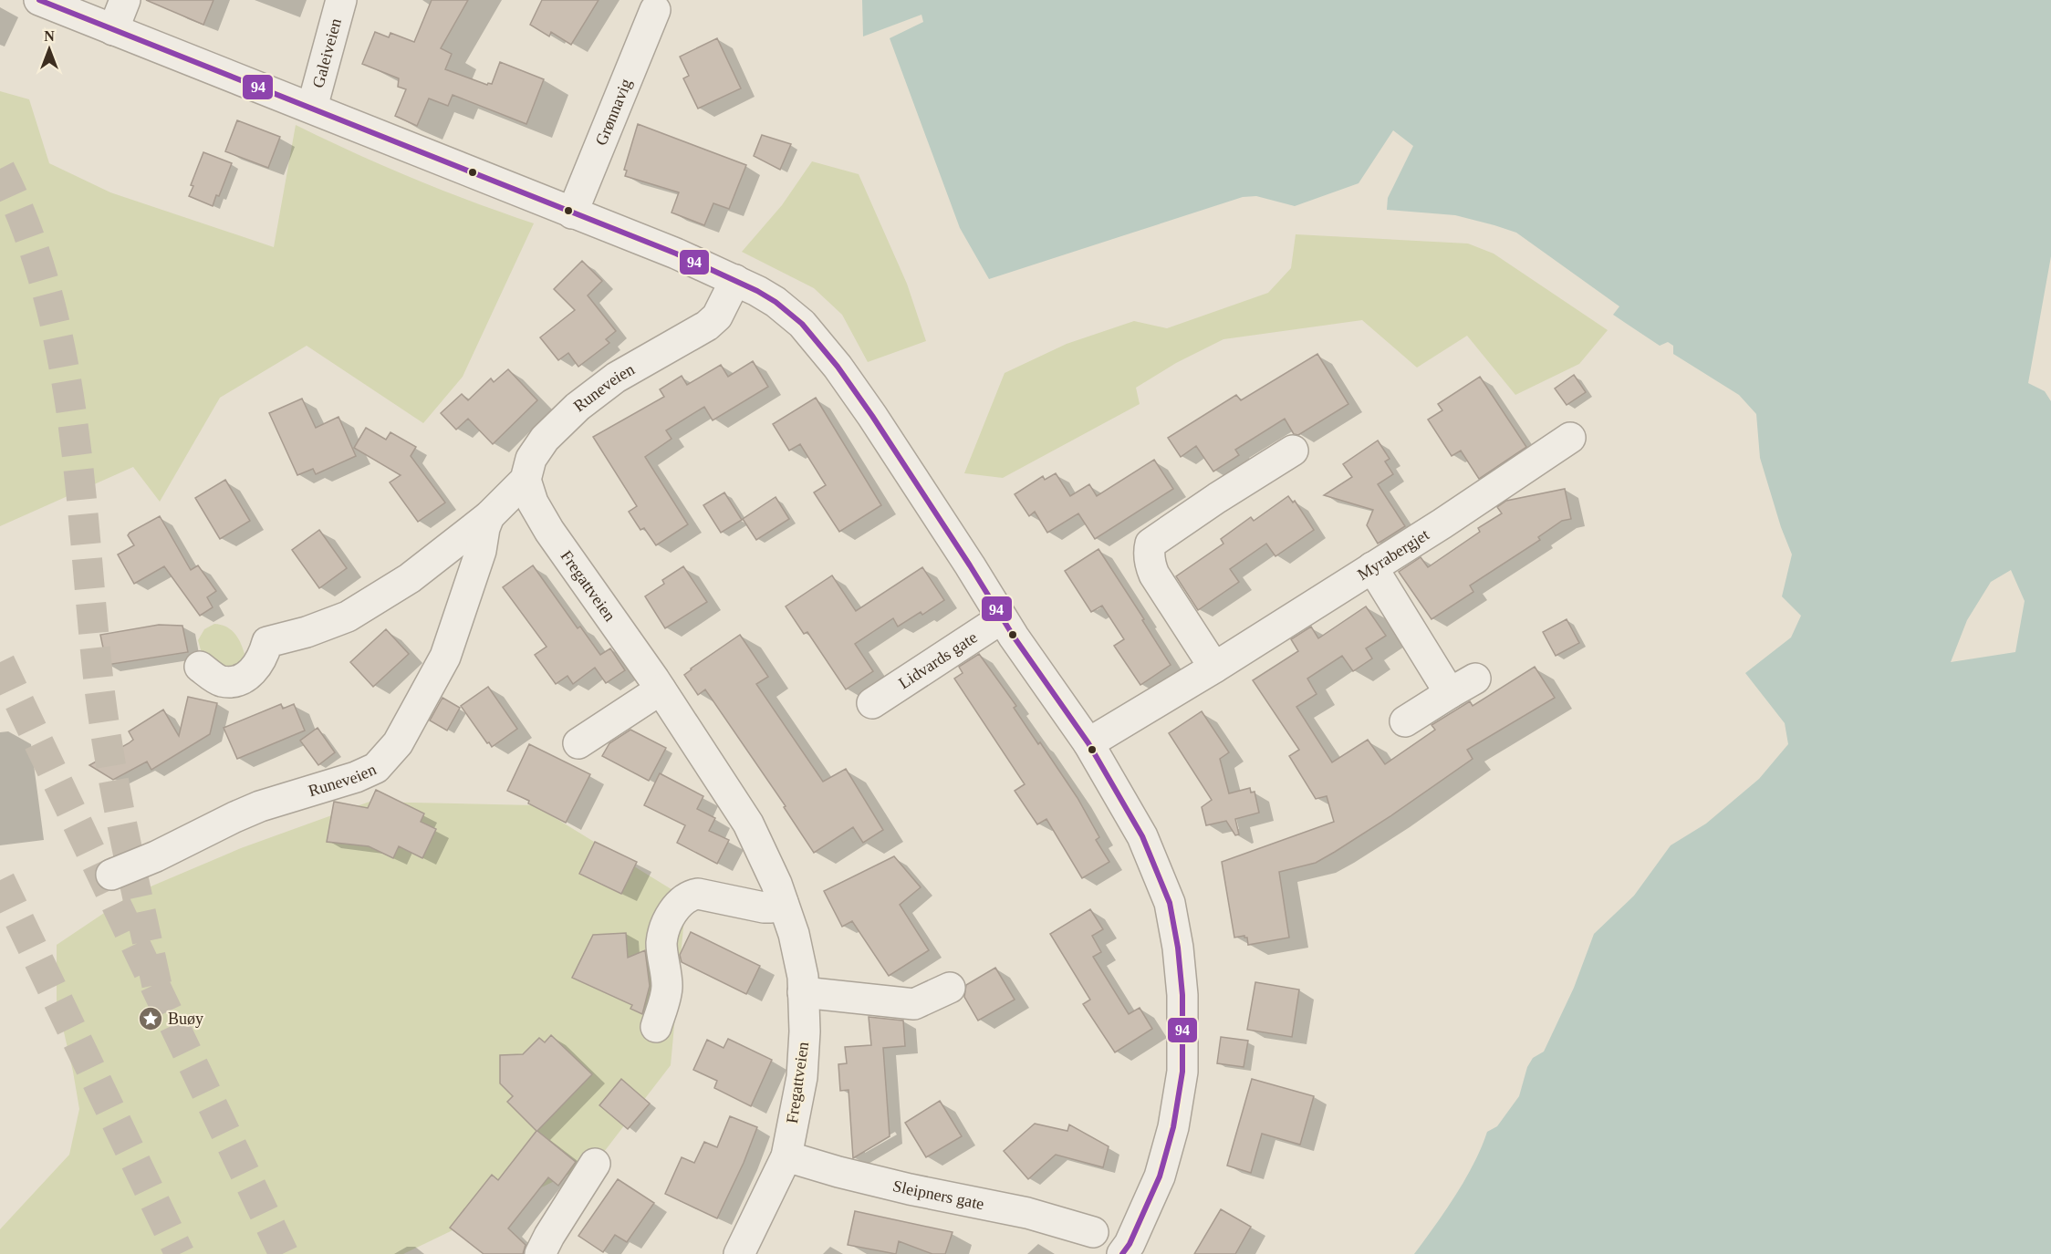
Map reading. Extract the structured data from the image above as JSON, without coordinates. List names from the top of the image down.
{
  "streets": {
    "street": [
      "Galeiveien",
      "Grønnavig",
      "Runeveien",
      "Myrabergjet",
      "Fregattveien",
      "Lidvards gate",
      "Sleipners gate"
    ]
  },
  "crossings": [
    ["Runeveien", "Fregattveien"],
    ["Fregattveien", "Sleipners gate"]
  ],
  "places": {
    "place": ["Buøy"]
  },
  "lines": ["transit line 94"],
  "north": "top"
}
